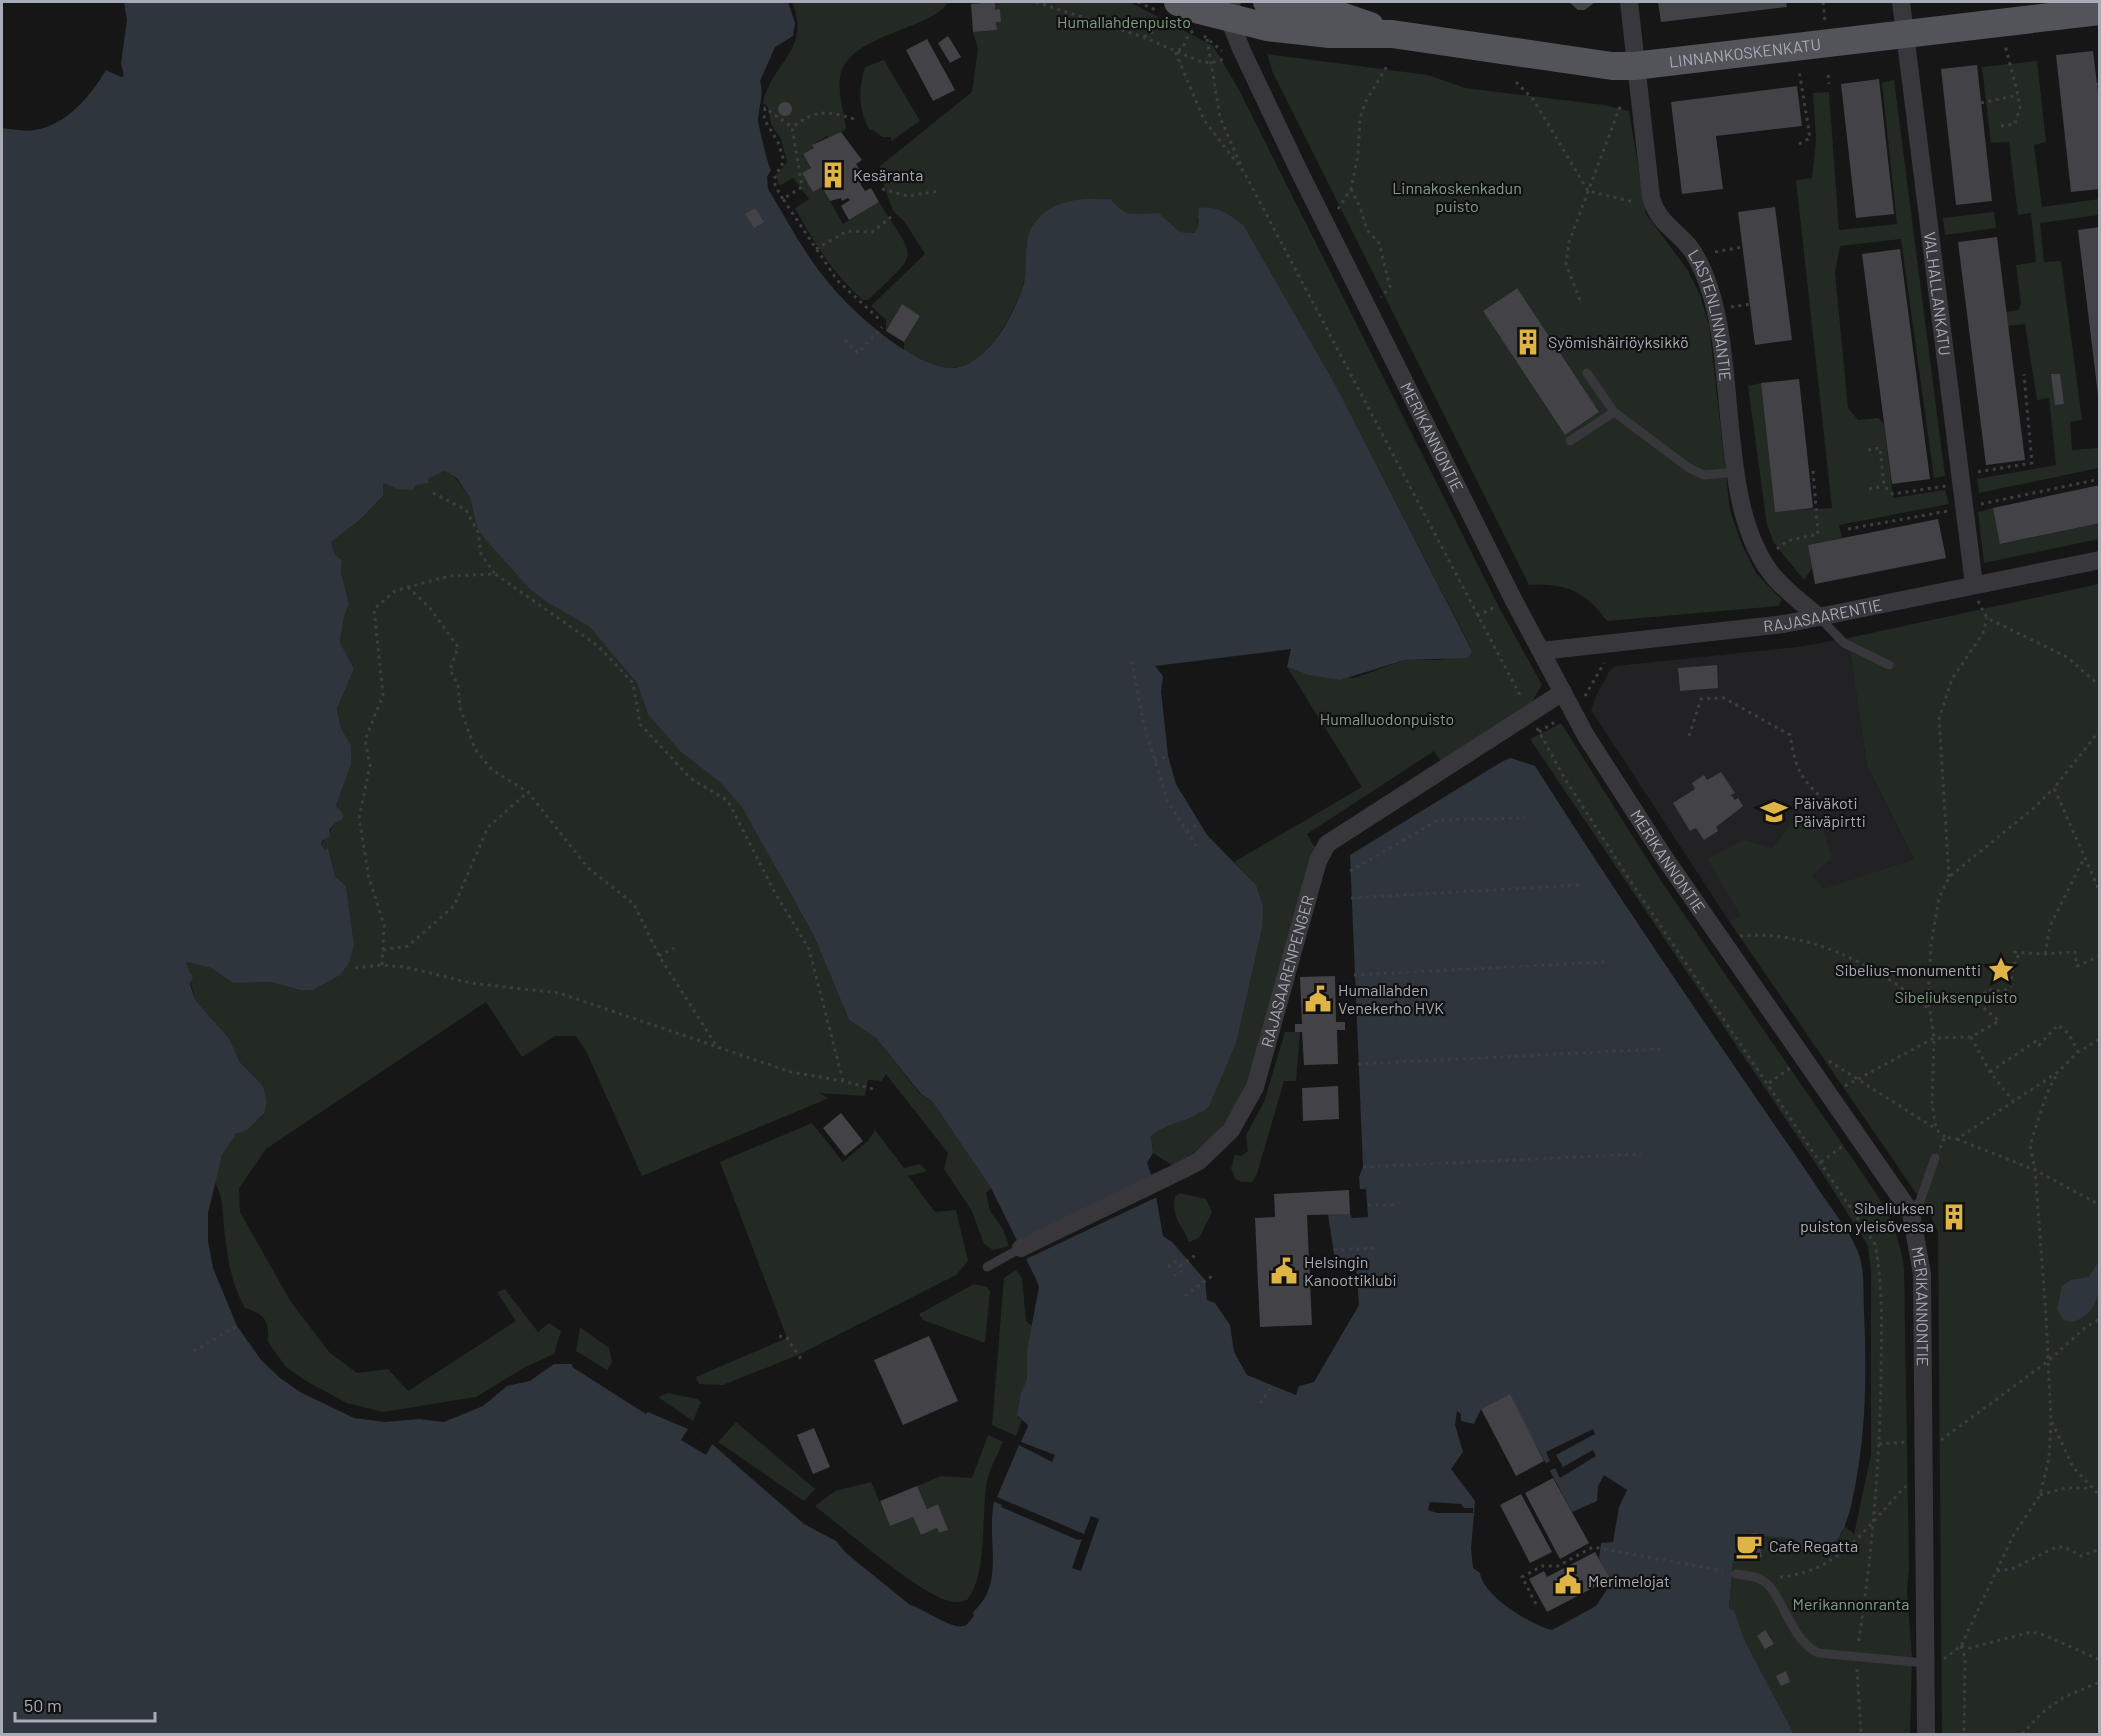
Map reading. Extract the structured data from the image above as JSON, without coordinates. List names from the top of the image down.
{
  "streets": {
    "main road": ["LINNANKOSKENKATU"],
    "street": [
      "VALHALLANKATU",
      "LASTENLINNANTIE",
      "MERIKANNONTIE",
      "RAJASAARENTIE",
      "RAJASAARENPENGER"
    ]
  },
  "crossings": [
    ["LINNANKOSKENKATU", "VALHALLANKATU"],
    ["LINNANKOSKENKATU", "LASTENLINNANTIE"],
    ["LINNANKOSKENKATU", "MERIKANNONTIE"],
    ["VALHALLANKATU", "RAJASAARENTIE"],
    ["LASTENLINNANTIE", "RAJASAARENTIE"],
    ["MERIKANNONTIE", "RAJASAARENTIE"],
    ["MERIKANNONTIE", "RAJASAARENPENGER"]
  ],
  "parks": [
    "Humallahdenpuisto",
    "Linnakoskenkadun puisto",
    "Humalluodonpuisto",
    "Sibeliuksenpuisto",
    "Merikannonranta"
  ],
  "places": {
    "building": ["Kesäranta", "Syömishäiriöyksikkö", "Sibeliuksen puiston yleisövessa"],
    "school or university": ["Päiväkoti Päiväpirtti"],
    "place": ["Sibelius-monumentti"],
    "public building": ["Humallahden Venekerho HVK", "Helsingin Kanoottiklubi", "Merimelojat"],
    "cafe": ["Cafe Regatta"]
  },
  "scale_bar": "50 m"
}
